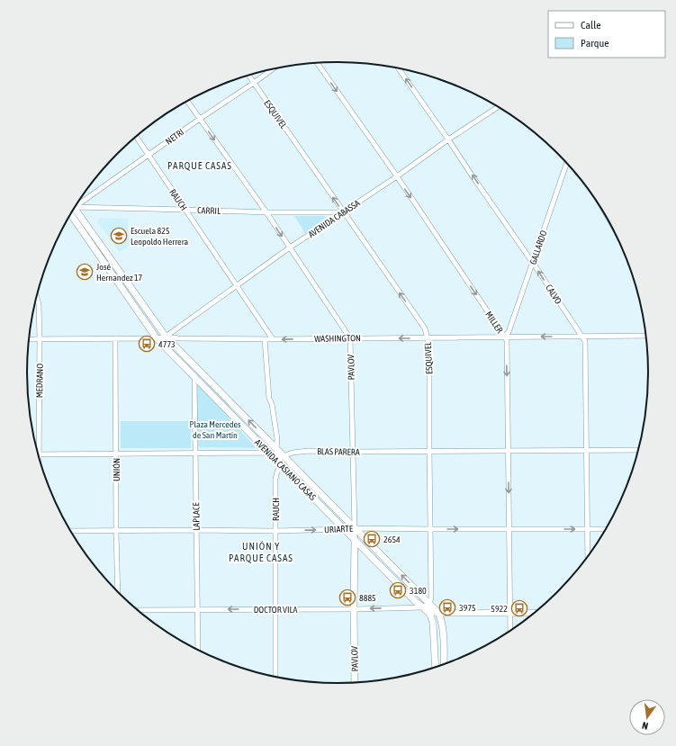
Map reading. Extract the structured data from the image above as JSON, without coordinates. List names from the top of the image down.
{
  "streets": {
    "main road": ["PAVLOV", "AVENIDA CASIANO CASAS"],
    "street": [
      "ESQUIVEL",
      "NETRI",
      "RAUCH",
      "CARRIL",
      "AVENIDA CABASSA",
      "GALLARDO",
      "CALVO",
      "MILLER",
      "WASHINGTON",
      "MEDRANO",
      "BLAS PARERA",
      "UNIÓN",
      "LAPLACE",
      "URIARTE",
      "DOCTOR VILA"
    ]
  },
  "crossings": [
    ["ESQUIVEL", "NETRI"],
    ["ESQUIVEL", "CARRIL"],
    ["ESQUIVEL", "AVENIDA CABASSA"],
    ["ESQUIVEL", "WASHINGTON"],
    ["ESQUIVEL", "BLAS PARERA"],
    ["ESQUIVEL", "AVENIDA CASIANO CASAS"],
    ["ESQUIVEL", "URIARTE"],
    ["NETRI", "RAUCH"],
    ["RAUCH", "CARRIL"],
    ["RAUCH", "AVENIDA CABASSA"],
    ["RAUCH", "WASHINGTON"],
    ["RAUCH", "AVENIDA CASIANO CASAS"],
    ["RAUCH", "URIARTE"],
    ["RAUCH", "DOCTOR VILA"],
    ["CARRIL", "AVENIDA CABASSA"],
    ["AVENIDA CABASSA", "CALVO"],
    ["AVENIDA CABASSA", "MILLER"],
    ["AVENIDA CABASSA", "WASHINGTON"],
    ["AVENIDA CABASSA", "AVENIDA CASIANO CASAS"],
    ["GALLARDO", "CALVO"],
    ["GALLARDO", "MILLER"],
    ["GALLARDO", "WASHINGTON"],
    ["CALVO", "WASHINGTON"],
    ["CALVO", "BLAS PARERA"],
    ["CALVO", "URIARTE"],
    ["MILLER", "WASHINGTON"],
    ["MILLER", "BLAS PARERA"],
    ["MILLER", "AVENIDA CASIANO CASAS"],
    ["MILLER", "URIARTE"],
    ["WASHINGTON", "PAVLOV"],
    ["WASHINGTON", "MEDRANO"],
    ["WASHINGTON", "UNIÓN"],
    ["WASHINGTON", "AVENIDA CASIANO CASAS"],
    ["PAVLOV", "BLAS PARERA"],
    ["PAVLOV", "AVENIDA CASIANO CASAS"],
    ["PAVLOV", "URIARTE"],
    ["PAVLOV", "DOCTOR VILA"],
    ["MEDRANO", "BLAS PARERA"],
    ["BLAS PARERA", "UNIÓN"],
    ["BLAS PARERA", "AVENIDA CASIANO CASAS"],
    ["BLAS PARERA", "LAPLACE"],
    ["UNIÓN", "URIARTE"],
    ["AVENIDA CASIANO CASAS", "LAPLACE"],
    ["AVENIDA CASIANO CASAS", "URIARTE"],
    ["AVENIDA CASIANO CASAS", "DOCTOR VILA"],
    ["LAPLACE", "URIARTE"],
    ["LAPLACE", "DOCTOR VILA"]
  ],
  "one_way": [
    "ESQUIVEL",
    "CALVO",
    "MILLER",
    "WASHINGTON",
    "URIARTE",
    "DOCTOR VILA"
  ],
  "districts": ["PARQUE CASAS", "UNIÓN Y PARQUE CASAS"],
  "parks": ["Plaza Mercedes de San Martín"],
  "places": {
    "school or university": ["Escuela 825 Leopoldo Herrera", "José Hernandez 17"],
    "bus stop": [
      "4773",
      "2654",
      "3180",
      "8885",
      "3975",
      "5922"
    ]
  },
  "legend": ["Calle", "Parque"],
  "north": "bottom"
}
